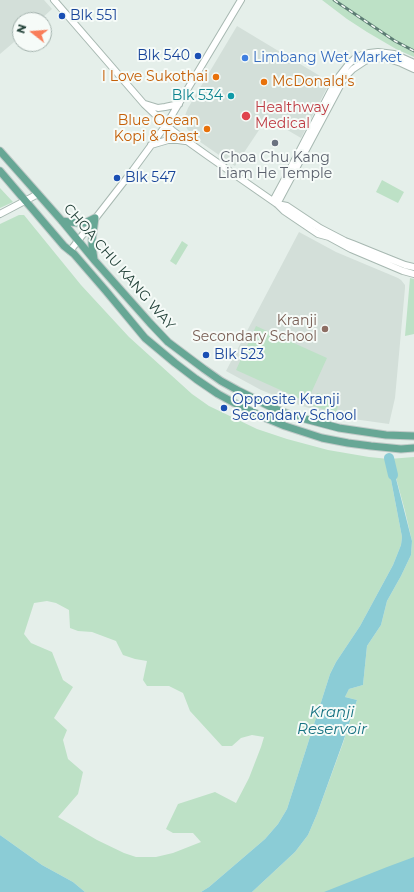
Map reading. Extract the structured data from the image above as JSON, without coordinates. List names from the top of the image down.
{
  "streets": {
    "main road": ["CHOA CHU KANG WAY"]
  },
  "water": ["Kranji Reservoir"],
  "places": [
    "Blk 551",
    "Blk 540",
    "Limbang Wet Market",
    "I Love Sukothai",
    "McDonald's",
    "Blk 534",
    "Healthway Medical",
    "Blue Ocean Kopi & Toast",
    "Choa Chu Kang Liam He Temple",
    "Blk 547",
    "Kranji Secondary School",
    "Blk 523",
    "Opposite Kranji Secondary School"
  ],
  "north": "left"
}
